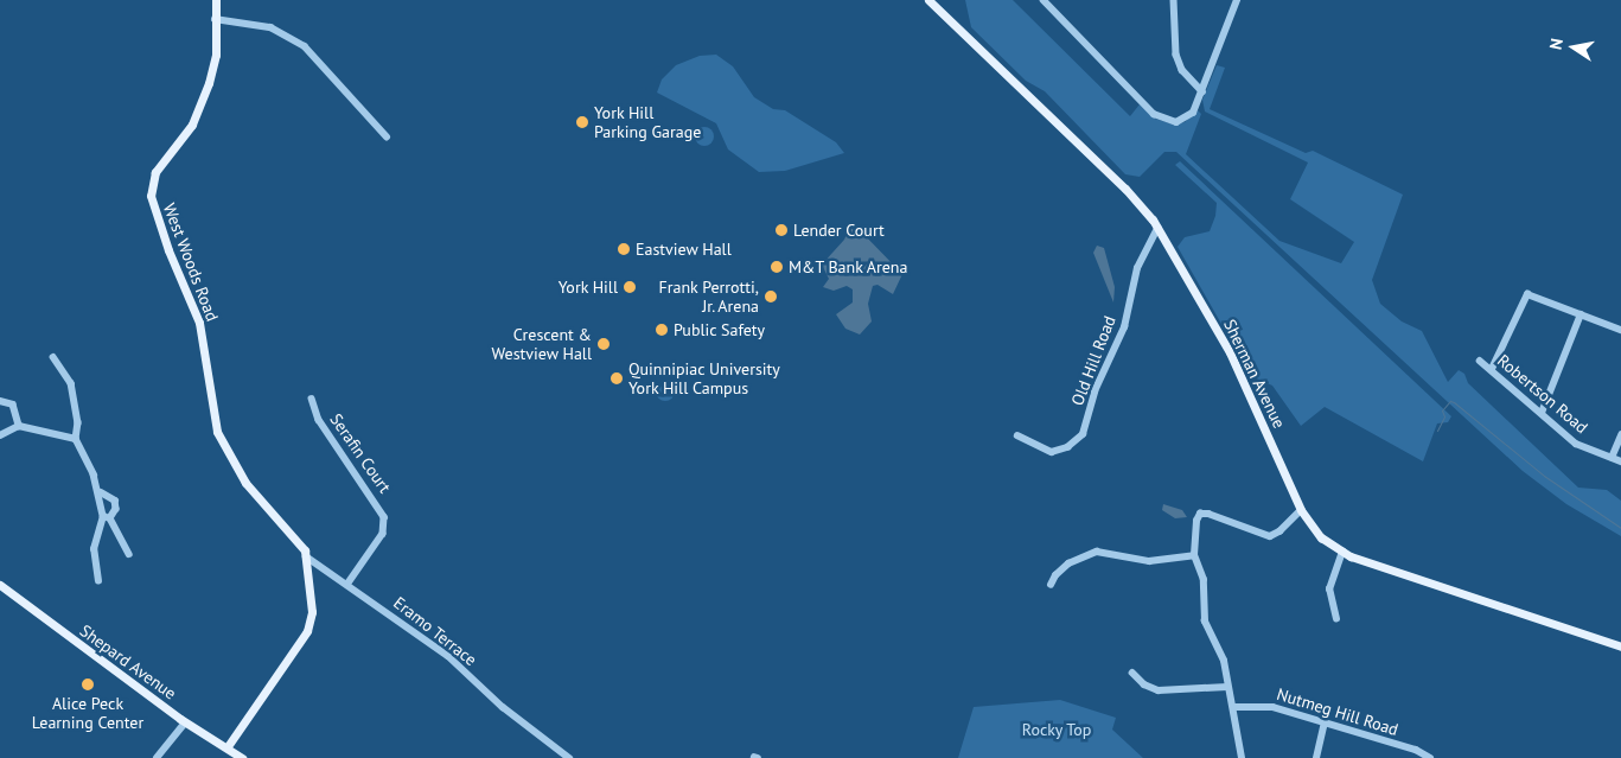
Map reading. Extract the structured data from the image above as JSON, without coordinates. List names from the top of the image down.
{
  "streets": {
    "main road": ["West Woods Road", "Sherman Avenue", "Shepard Avenue"],
    "street": [
      "Old Hill Road",
      "Robertson Road",
      "Serafin Court",
      "Eramo Terrace",
      "Nutmeg Hill Road"
    ]
  },
  "crossings": [
    ["West Woods Road", "Eramo Terrace"],
    ["West Woods Road", "Shepard Avenue"],
    ["Old Hill Road", "Sherman Avenue"],
    ["Serafin Court", "Eramo Terrace"]
  ],
  "parks": ["Rocky Top"],
  "places": [
    "York Hill Parking Garage",
    "Lender Court",
    "Eastview Hall",
    "M&T Bank Arena",
    "York Hill",
    "Frank Perrotti, Jr. Arena",
    "Public Safety",
    "Crescent & Westview Hall",
    "Quinnipiac University York Hill Campus",
    "Alice Peck Learning Center"
  ],
  "north": "left"
}
